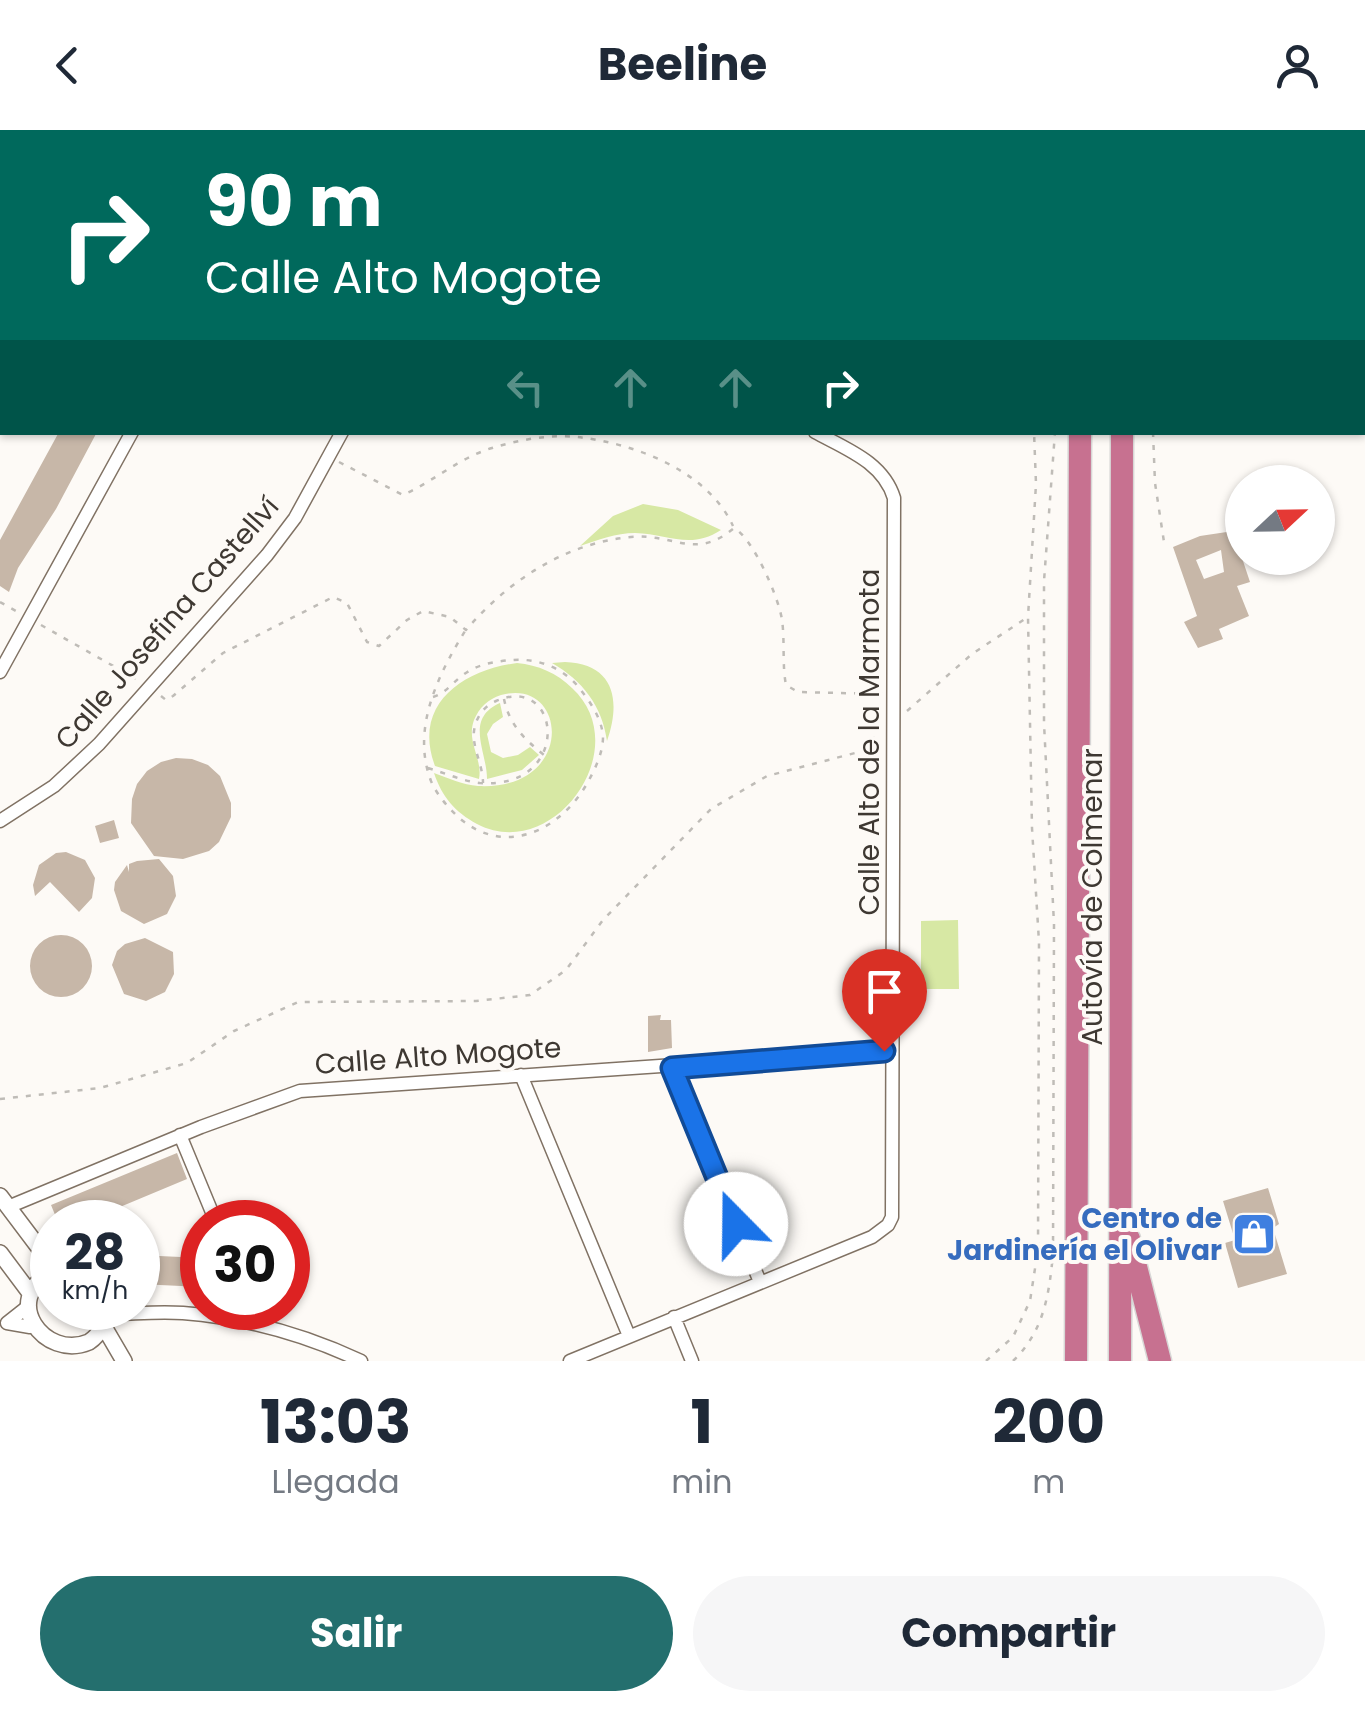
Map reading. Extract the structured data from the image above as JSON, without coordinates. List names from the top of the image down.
{
  "streets": {
    "highway": ["Autovía de Colmenar"],
    "street": ["Calle Josefina Castellví", "Calle Alto de la Marmota", "Calle Alto Mogote"]
  },
  "crossings": [
    ["Calle Alto de la Marmota", "Calle Alto Mogote"]
  ],
  "places": {
    "shop": ["Centro de Jardinería el Olivar"]
  },
  "north": "right",
  "page": {
    "header": "Beeline",
    "turn": ["90 m", "Calle Alto Mogote"],
    "speed": "28 km/h",
    "limit": "30",
    "eta": [
      "13:03",
      "Llegada",
      "1",
      "min",
      "200",
      "m"
    ],
    "buttons": ["Salir", "Compartir"]
  }
}
